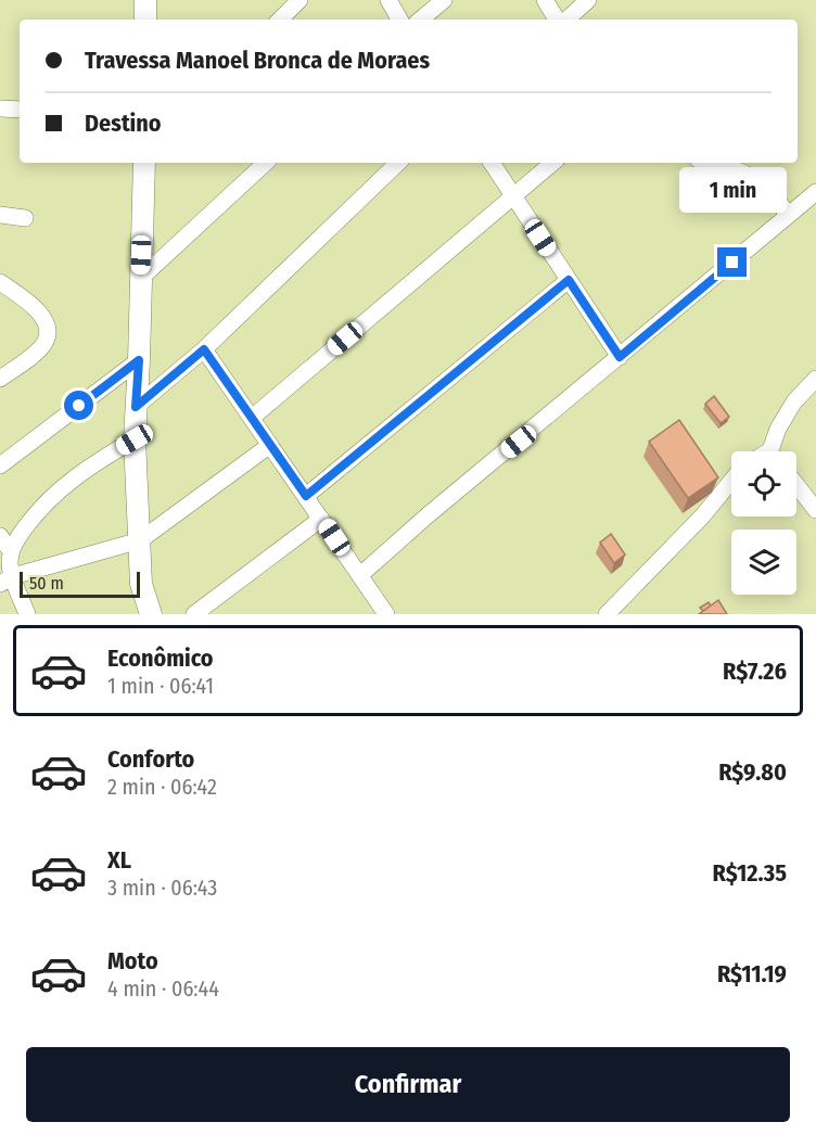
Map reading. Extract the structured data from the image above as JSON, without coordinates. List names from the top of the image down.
{
  "scale_bar": "50 m",
  "page": {
    "banner": ["Travessa Manoel Bronca de Moraes", "Destino"],
    "bubble": "1 min",
    "scale": "50 m",
    "list": [
      {
        "name": "Econômico",
        "note": "1 min · 06:41",
        "value": "R$7.26"
      },
      {
        "name": "Conforto",
        "note": "2 min · 06:42",
        "value": "R$9.80"
      },
      {
        "name": "XL",
        "note": "3 min · 06:43",
        "value": "R$12.35"
      },
      {
        "name": "Moto",
        "note": "4 min · 06:44",
        "value": "R$11.19"
      }
    ],
    "buttons": "Confirmar"
  }
}
